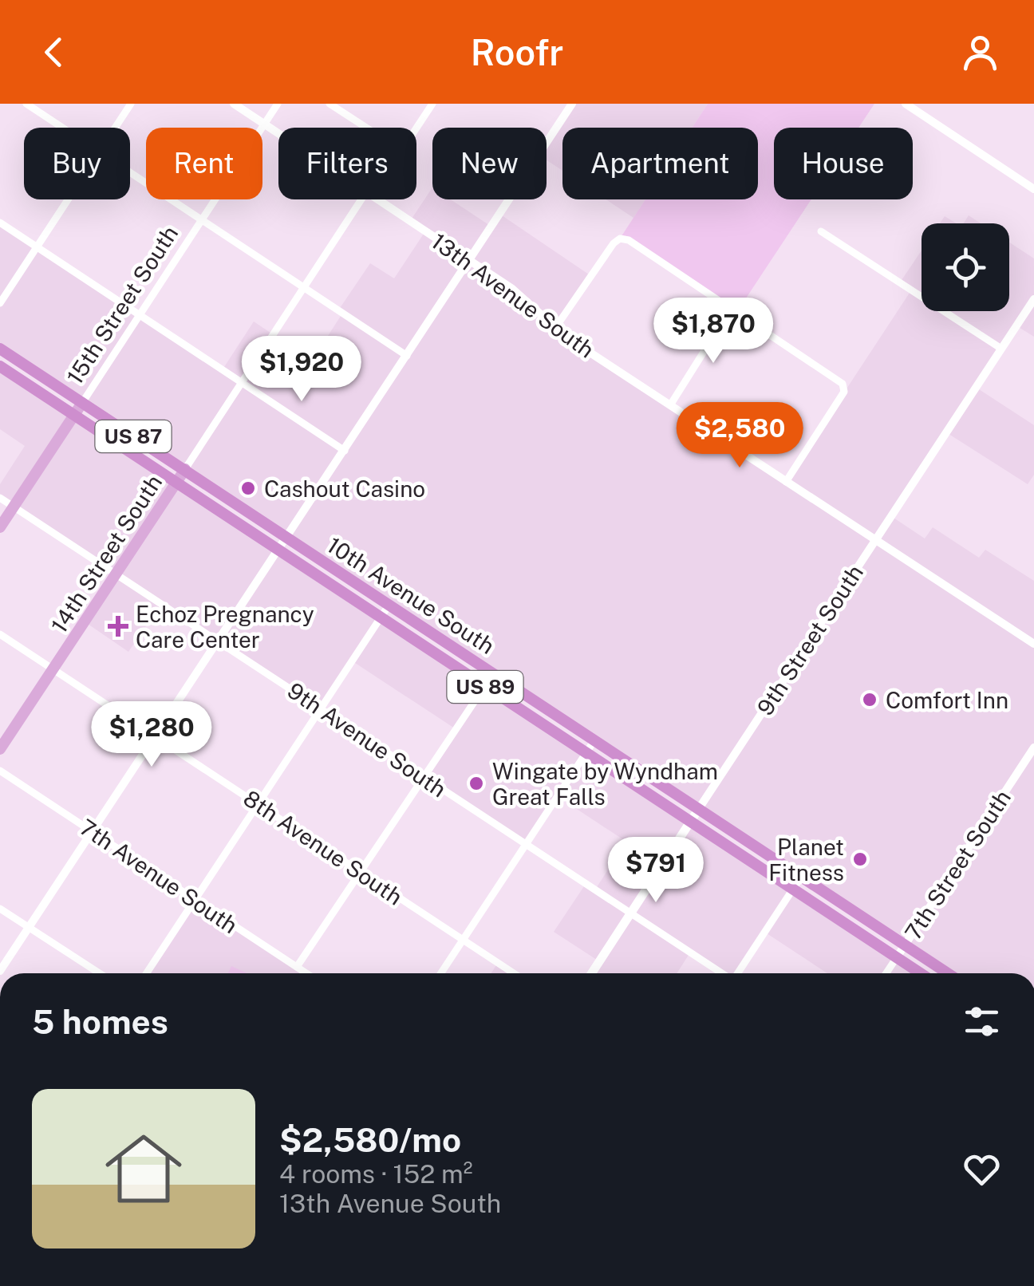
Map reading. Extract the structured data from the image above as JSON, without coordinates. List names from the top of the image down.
{
  "streets": {
    "highway": ["US 87", "10th Avenue South", "US 89"],
    "main road": ["15th Street South", "14th Street South", "9th Street South"],
    "street": [
      "13th Avenue South",
      "9th Avenue South",
      "8th Avenue South",
      "7th Street South",
      "7th Avenue South"
    ]
  },
  "crossings": [
    ["13th Avenue South", "15th Street South"],
    ["13th Avenue South", "9th Street South"],
    ["15th Street South", "10th Avenue South"],
    ["15th Street South", "9th Avenue South"],
    ["14th Street South", "10th Avenue South"],
    ["14th Street South", "9th Avenue South"],
    ["14th Street South", "8th Avenue South"],
    ["10th Avenue South", "9th Street South"],
    ["10th Avenue South", "7th Street South"],
    ["9th Street South", "9th Avenue South"]
  ],
  "places": {
    "other": [
      "Cashout Casino",
      "Comfort Inn",
      "Wingate by Wyndham Great Falls",
      "Planet Fitness"
    ],
    "health": ["Echoz Pregnancy Care Center"]
  },
  "page": {
    "header": "Roofr",
    "chip": [
      "Buy",
      "Rent",
      "Filters",
      "New",
      "Apartment",
      "House"
    ],
    "price": [
      "$1,870",
      "$1,920",
      "$2,580",
      "$1,280",
      "$791"
    ],
    "heading": "5 homes",
    "list": [
      {
        "name": "$2,580/mo",
        "note": "4 rooms · 152 m² · 13th Avenue South"
      }
    ]
  }
}
